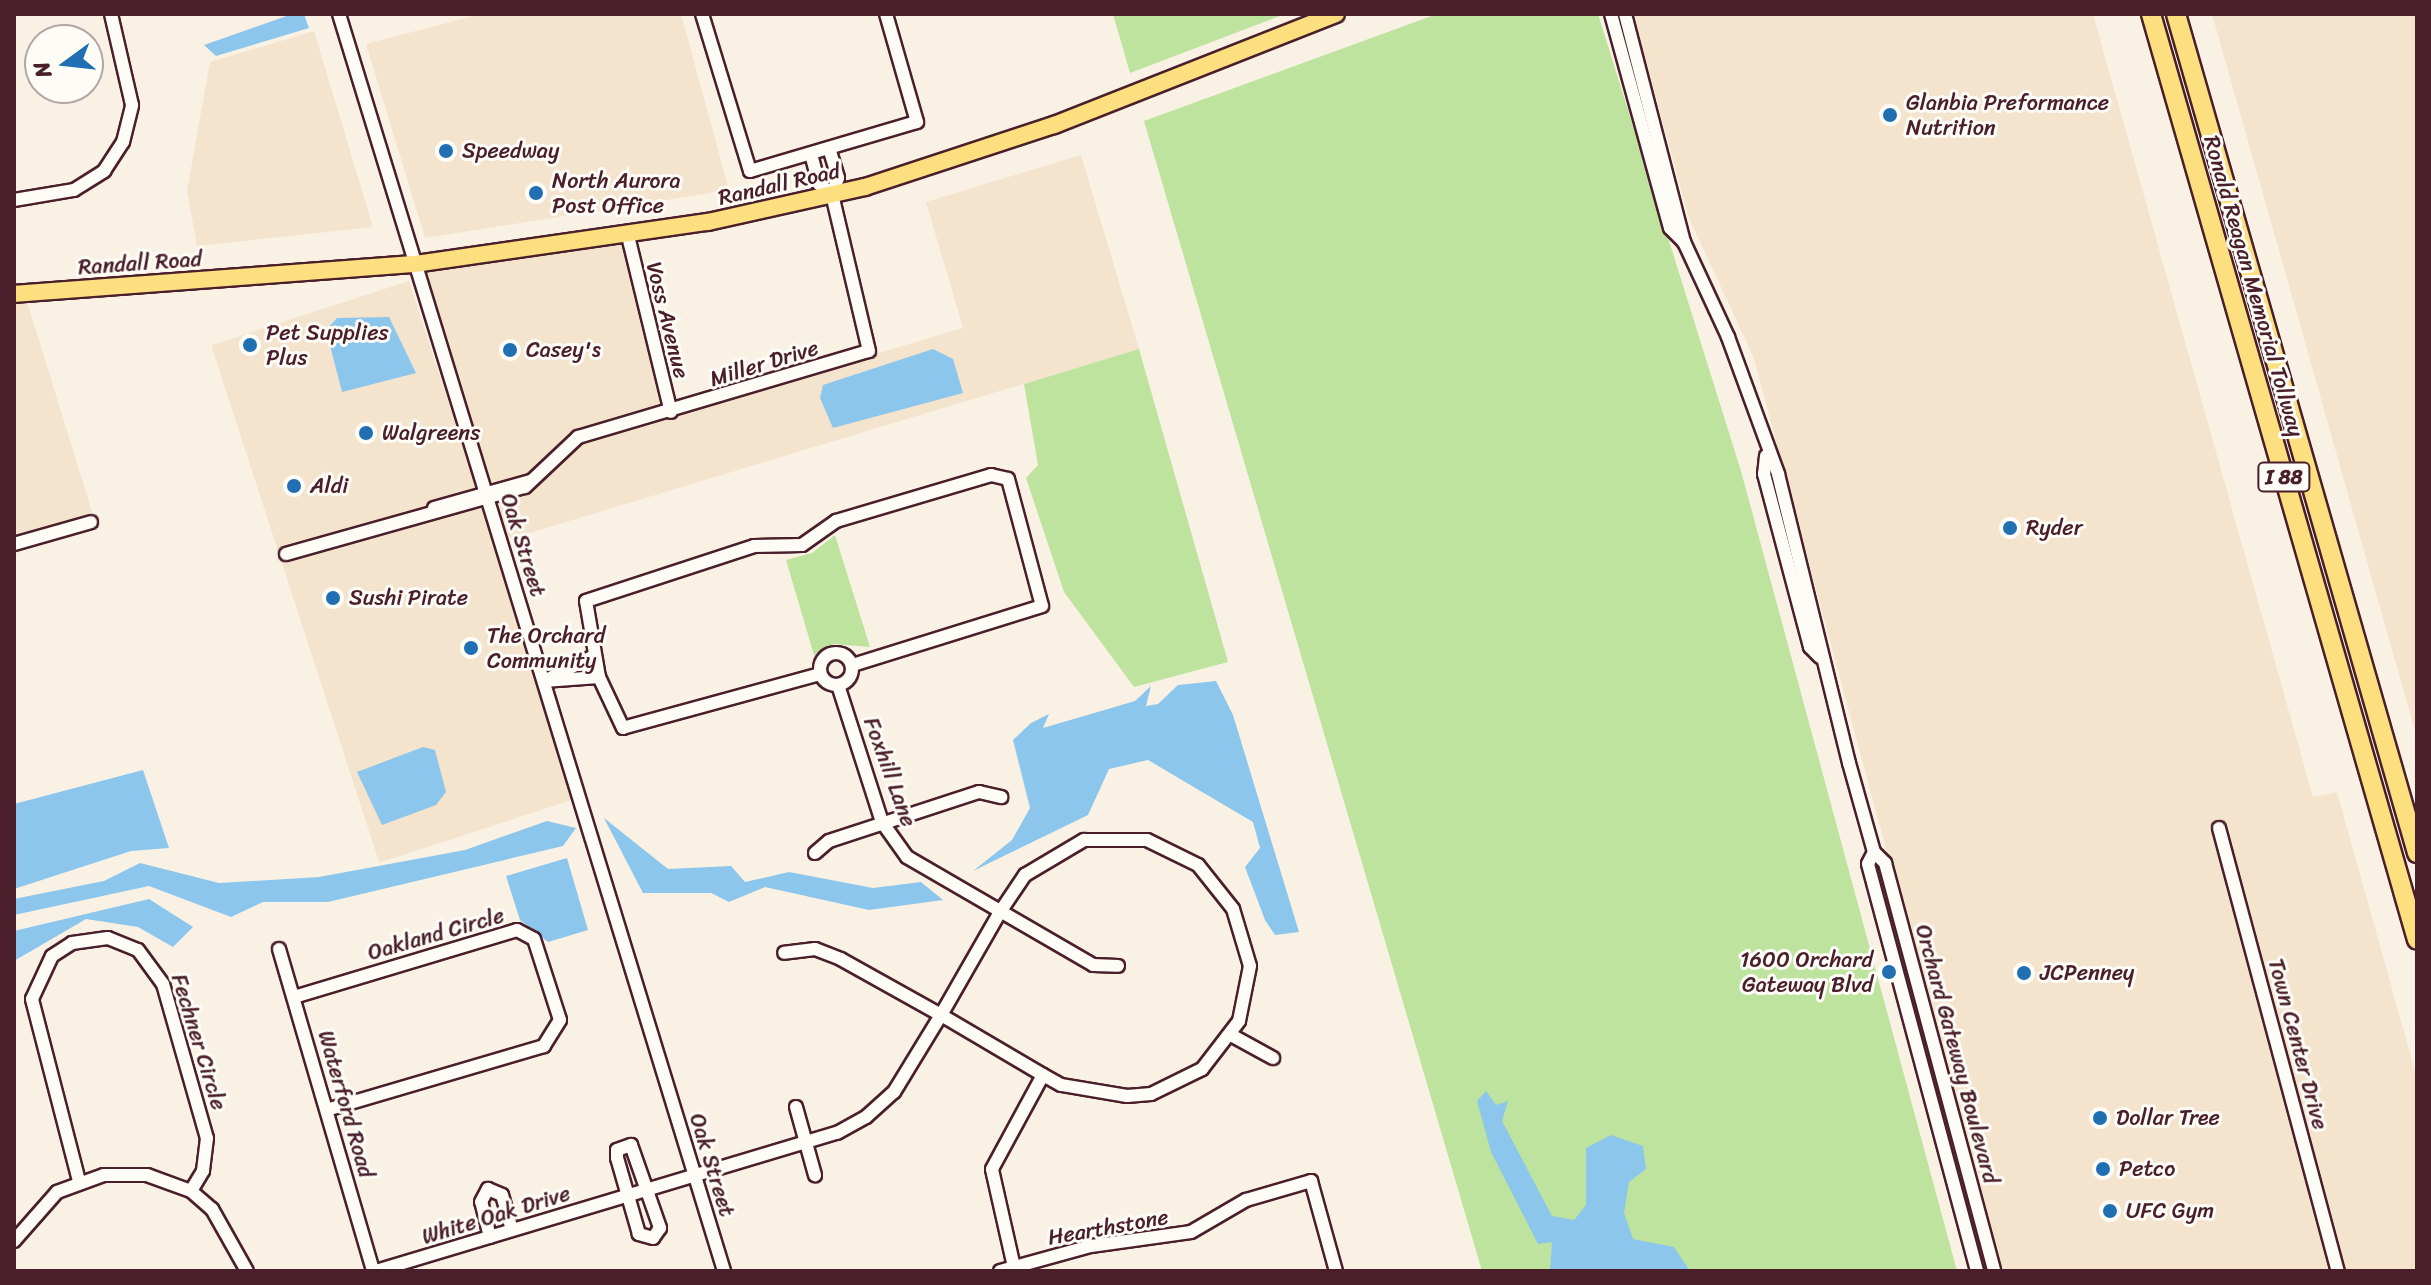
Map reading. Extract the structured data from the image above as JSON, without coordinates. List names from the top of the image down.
{
  "streets": {
    "highway": ["Ronald Reagan Memorial Tollway", "I 88"],
    "main road": ["Randall Road"],
    "street": [
      "Voss Avenue",
      "Miller Drive",
      "Oak Street",
      "Foxhill Lane",
      "Oakland Circle",
      "Fechner Circle",
      "Town Center Drive",
      "Orchard Gateway Boulevard",
      "Waterford Road",
      "White Oak Drive",
      "Hearthstone"
    ]
  },
  "crossings": [
    ["Randall Road", "Voss Avenue"],
    ["Randall Road", "Miller Drive"],
    ["Randall Road", "Oak Street"],
    ["Voss Avenue", "Miller Drive"],
    ["Miller Drive", "Oak Street"],
    ["Oak Street", "White Oak Drive"],
    ["Foxhill Lane", "White Oak Drive"],
    ["Oakland Circle", "Waterford Road"],
    ["Waterford Road", "White Oak Drive"]
  ],
  "places": [
    "Glanbia Preformance Nutrition",
    "Speedway",
    "North Aurora Post Office",
    "Pet Supplies Plus",
    "Casey's",
    "Walgreens",
    "Aldi",
    "Ryder",
    "Sushi Pirate",
    "The Orchard Community",
    "1600 Orchard Gateway Blvd",
    "JCPenney",
    "Dollar Tree",
    "Petco",
    "UFC Gym"
  ],
  "north": "left"
}
